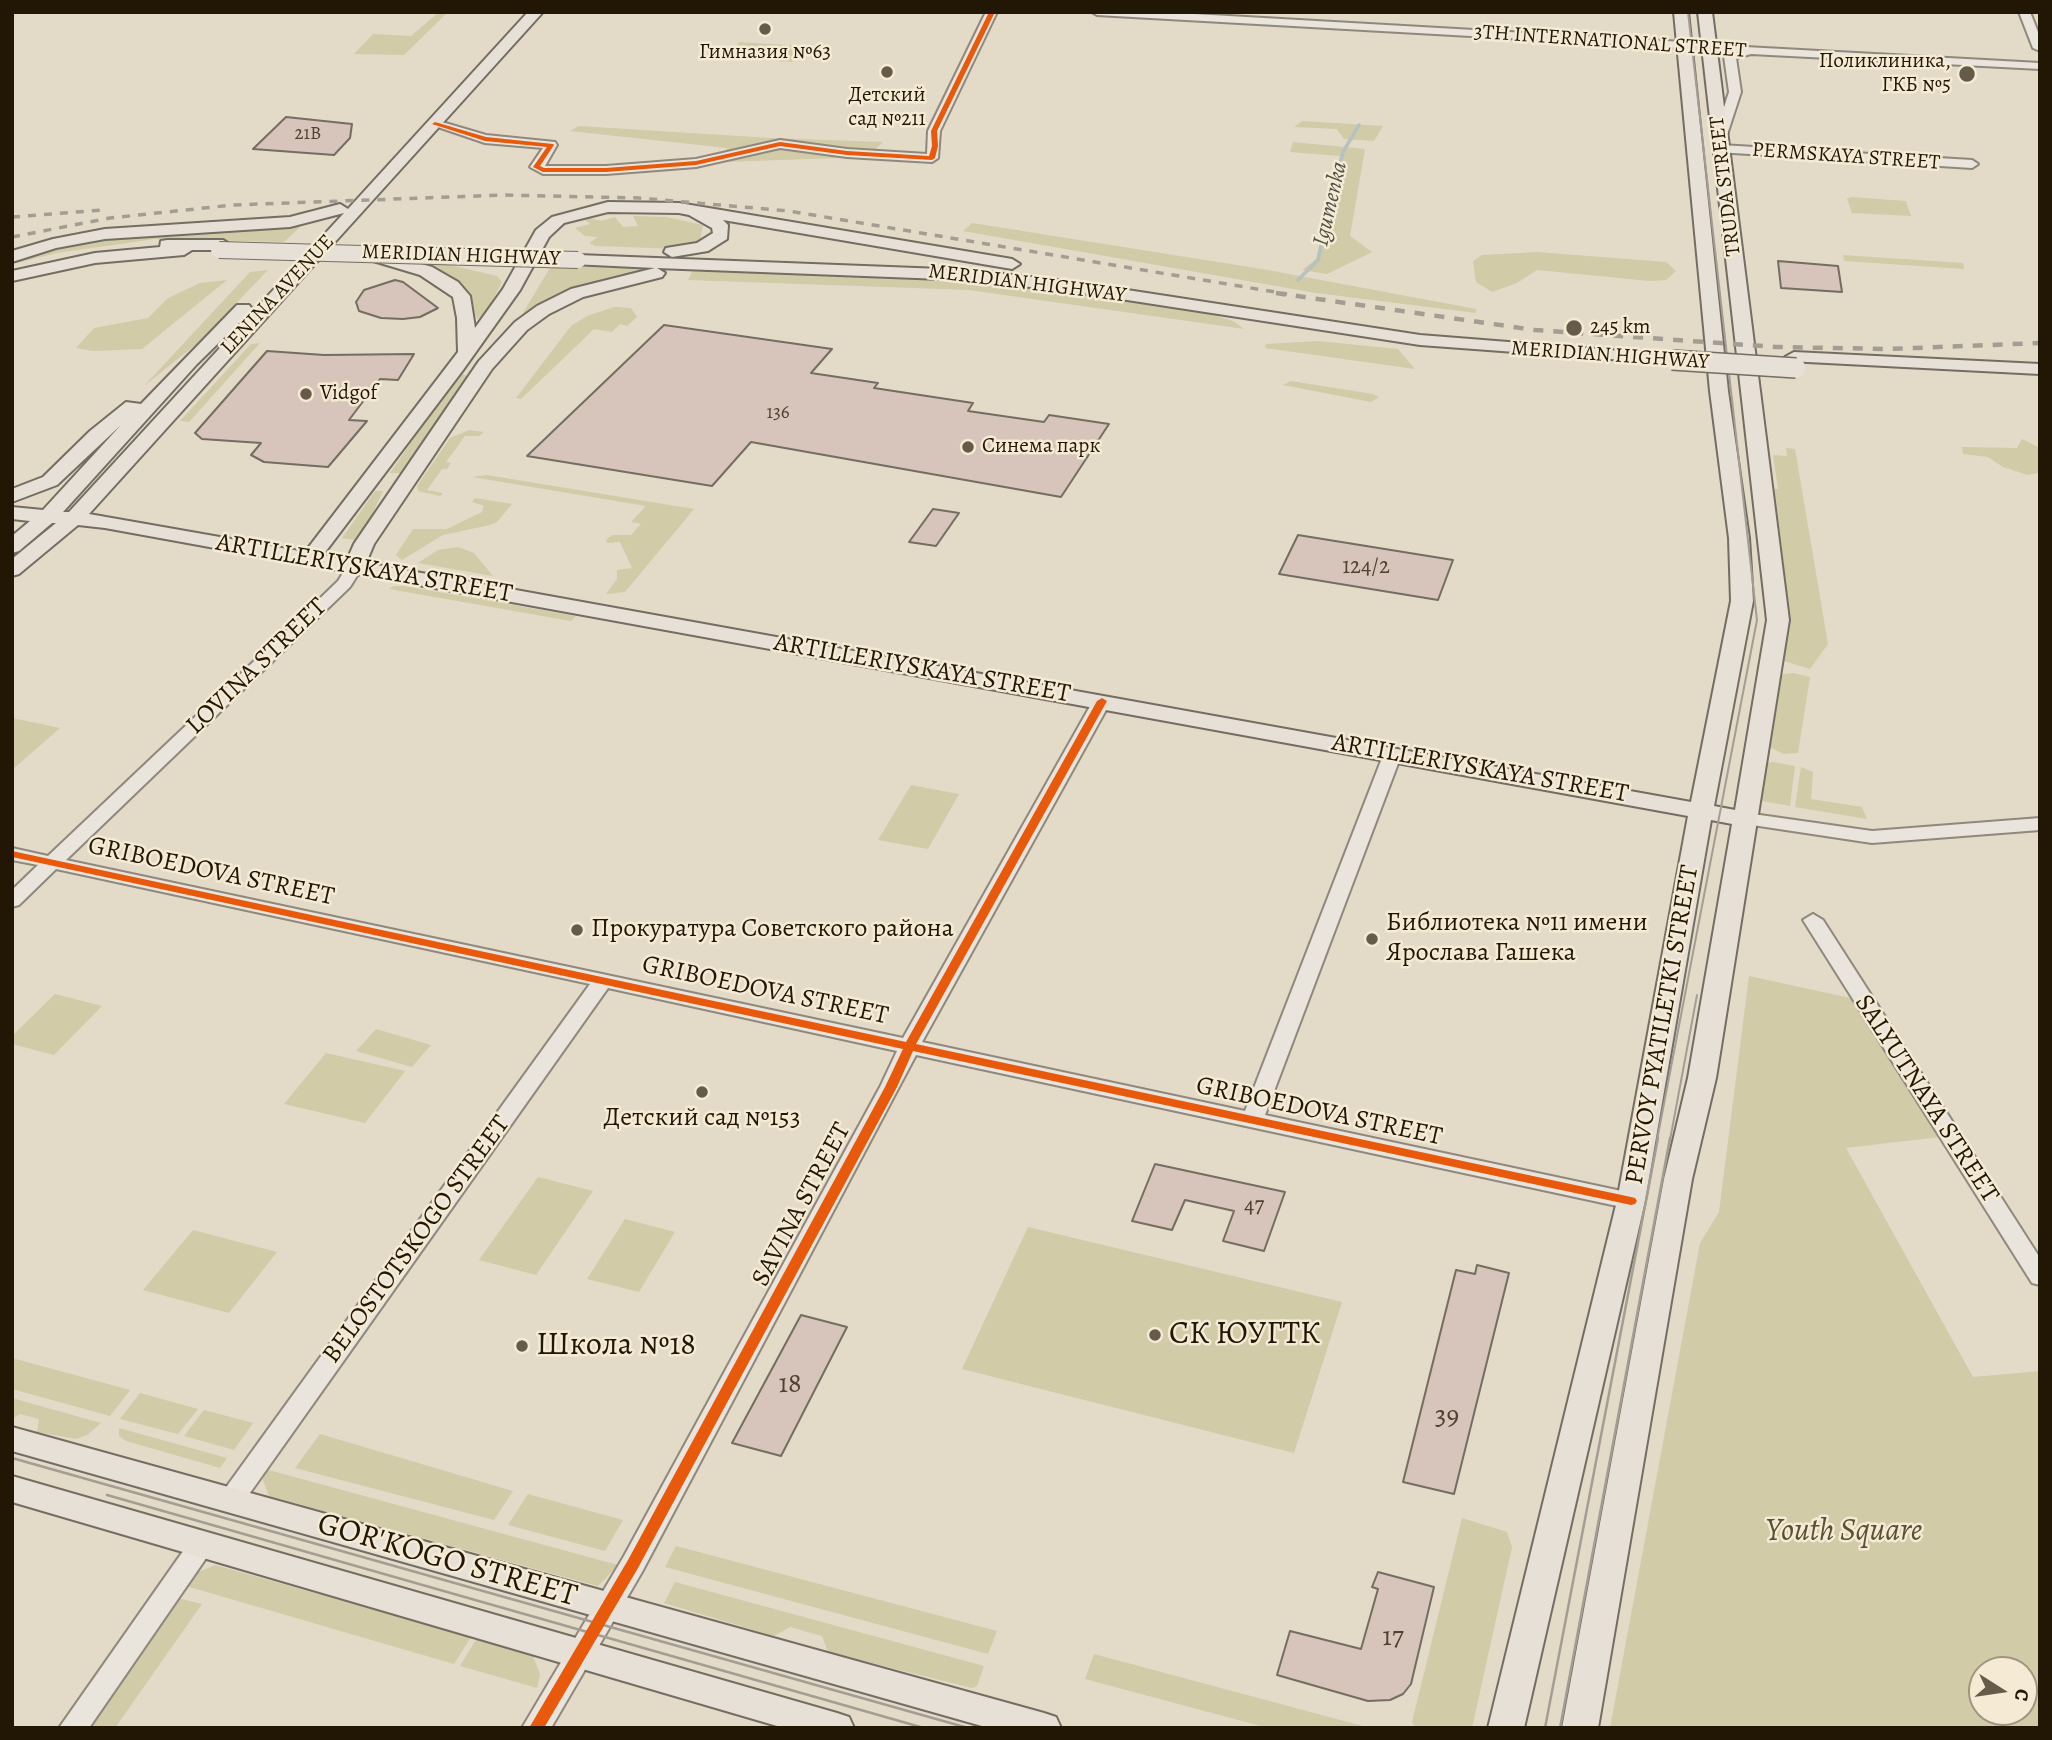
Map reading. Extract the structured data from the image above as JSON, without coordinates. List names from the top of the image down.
{
  "streets": {
    "main road": [
      "3TH INTERNATIONAL STREET",
      "TRUDA STREET",
      "MERIDIAN HIGHWAY",
      "LENINA AVENUE",
      "ARTILLERIYSKAYA STREET",
      "LOVINA STREET",
      "PERVOY PYATILETKI STREET",
      "GOR'KOGO STREET"
    ],
    "street": [
      "PERMSKAYA STREET",
      "GRIBOEDOVA STREET",
      "SALYUTNAYA STREET",
      "SAVINA STREET",
      "BELOSTOTSKOGO STREET"
    ]
  },
  "crossings": [
    ["3TH INTERNATIONAL STREET", "TRUDA STREET"],
    ["PERMSKAYA STREET", "TRUDA STREET"],
    ["TRUDA STREET", "PERVOY PYATILETKI STREET"],
    ["LENINA AVENUE", "ARTILLERIYSKAYA STREET"],
    ["ARTILLERIYSKAYA STREET", "LOVINA STREET"],
    ["ARTILLERIYSKAYA STREET", "PERVOY PYATILETKI STREET"],
    ["ARTILLERIYSKAYA STREET", "SAVINA STREET"],
    ["LOVINA STREET", "GRIBOEDOVA STREET"],
    ["GRIBOEDOVA STREET", "PERVOY PYATILETKI STREET"],
    ["GRIBOEDOVA STREET", "SAVINA STREET"],
    ["GRIBOEDOVA STREET", "BELOSTOTSKOGO STREET"],
    ["SAVINA STREET", "GOR'KOGO STREET"],
    ["BELOSTOTSKOGO STREET", "GOR'KOGO STREET"]
  ],
  "water": ["Igumenka"],
  "parks": ["Youth Square"],
  "places": [
    "Гимназия №63",
    "Детский сад №211",
    "Поликлиника, ГКБ №5",
    "245 km",
    "Vidgof",
    "Синема парк",
    "Прокуратура Советского района",
    "Библиотека №11 имени Ярослава Гашека",
    "Детский сад №153",
    "СК ЮУГТК",
    "Школа №18"
  ],
  "house_numbers": [
    "21В",
    "136",
    "124/2",
    "47",
    "18",
    "39",
    "17"
  ],
  "north": "right"
}
